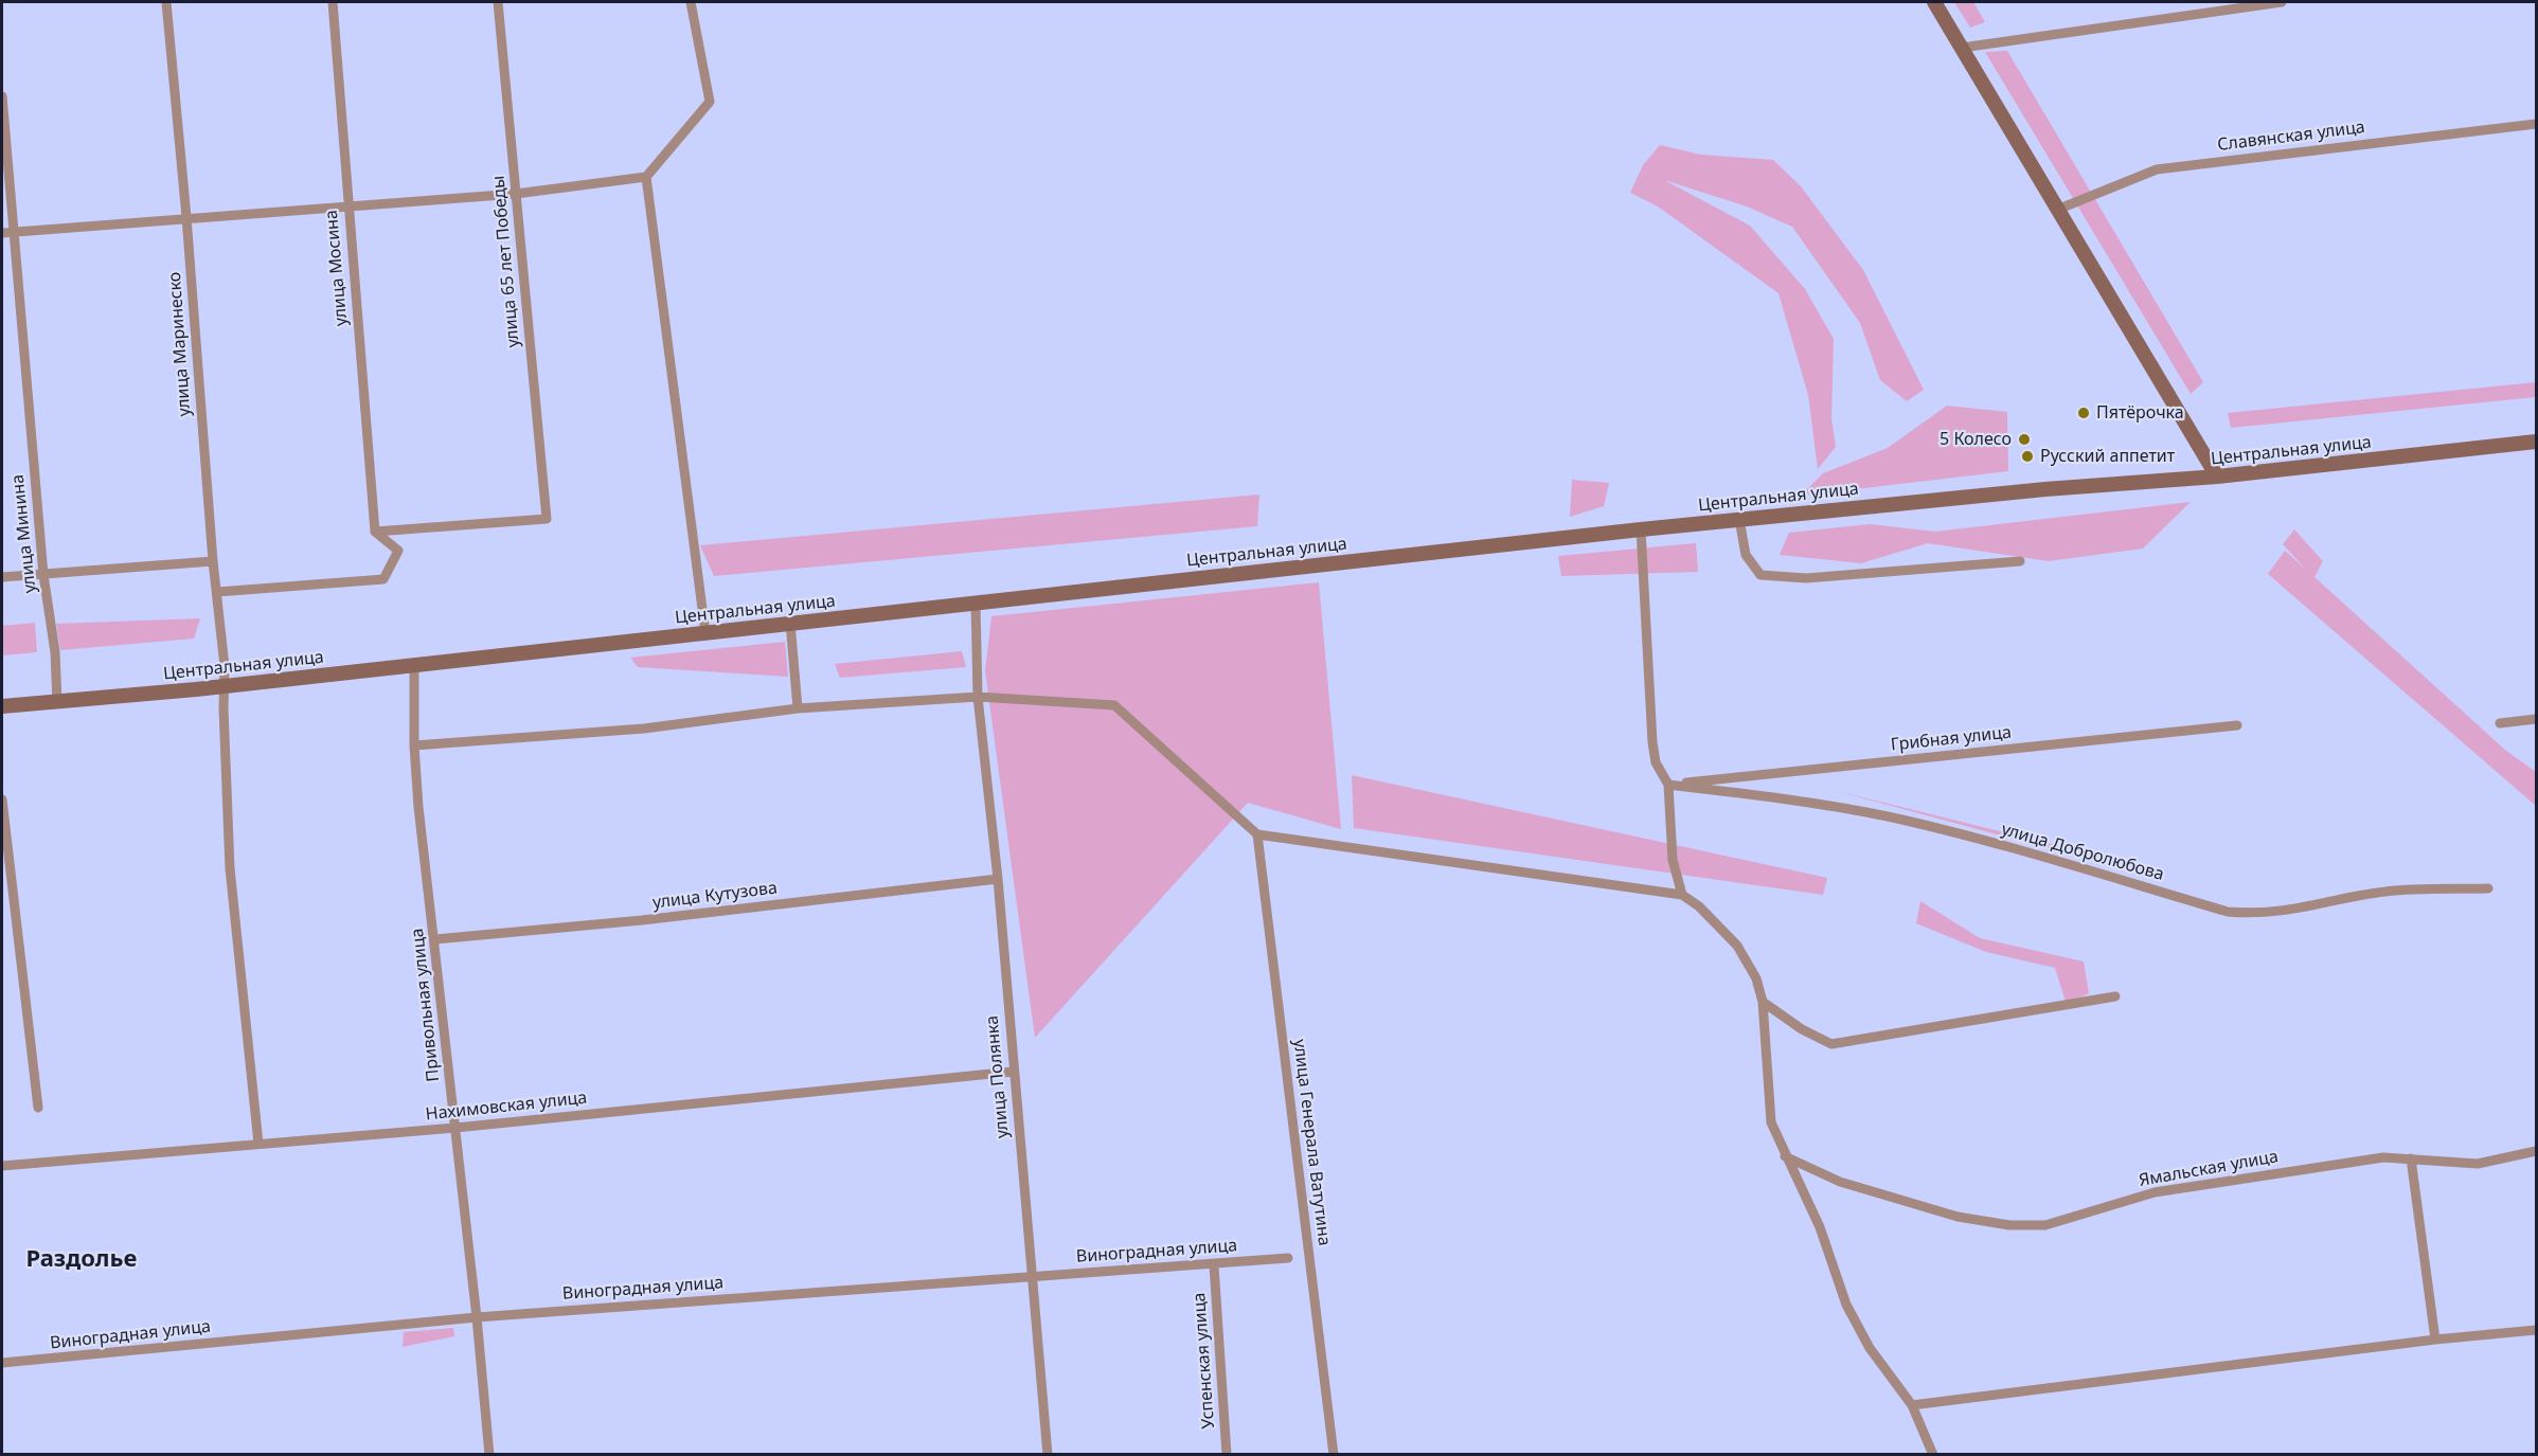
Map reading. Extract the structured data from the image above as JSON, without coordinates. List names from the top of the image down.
{
  "streets": {
    "main road": ["Центральная улица"],
    "street": [
      "Славянская улица",
      "улица 65 лет Победы",
      "улица Мосина",
      "улица Маринеско",
      "улица Минина",
      "Грибная улица",
      "улица Добролюбова",
      "улица Кутузова",
      "Привольная улица",
      "улица Полянка",
      "Нахимовская улица",
      "улица Генерала Ватутина",
      "Ямальская улица",
      "Виноградная улица",
      "Успенская улица"
    ]
  },
  "crossings": [
    ["улица 65 лет Победы", "улица Мосина"],
    ["улица Маринеско", "Центральная улица"],
    ["Центральная улица", "улица Минина"],
    ["Центральная улица", "Привольная улица"],
    ["Центральная улица", "улица Полянка"],
    ["Грибная улица", "улица Добролюбова"],
    ["улица Кутузова", "Привольная улица"],
    ["улица Кутузова", "улица Полянка"],
    ["Привольная улица", "Нахимовская улица"],
    ["Привольная улица", "Виноградная улица"],
    ["улица Полянка", "Нахимовская улица"],
    ["улица Полянка", "Виноградная улица"],
    ["Виноградная улица", "Успенская улица"]
  ],
  "districts": ["Раздолье"],
  "places": ["Пятёрочка", "5 Колесо", "Русский аппетит"]
}
